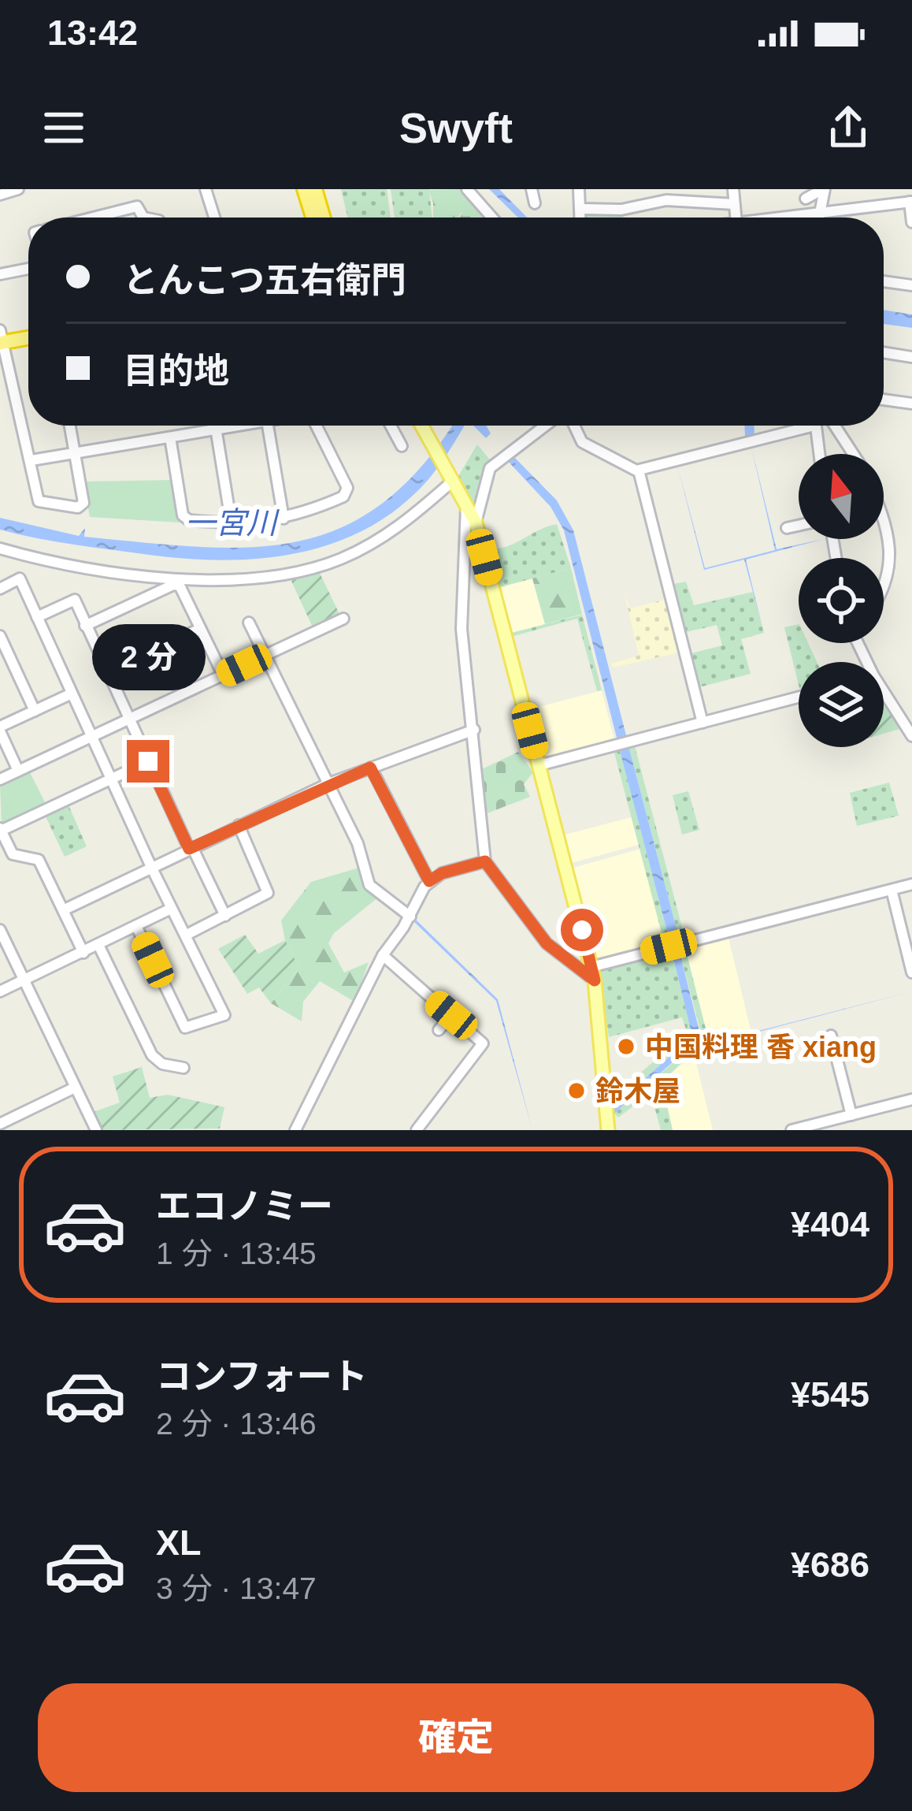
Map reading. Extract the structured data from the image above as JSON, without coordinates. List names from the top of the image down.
{
  "water": ["一宮川"],
  "places": ["中国料理 香 xiang", "鈴木屋"],
  "north": "top",
  "page": {
    "status": "13:42",
    "header": "Swyft",
    "banner": ["とんこつ五右衛門", "目的地"],
    "bubble": "2 分",
    "list": [
      {
        "name": "エコノミー",
        "note": "1 分 · 13:45",
        "value": "¥404"
      },
      {
        "name": "コンフォート",
        "note": "2 分 · 13:46",
        "value": "¥545"
      },
      {
        "name": "XL",
        "note": "3 分 · 13:47",
        "value": "¥686"
      }
    ],
    "buttons": "確定"
  }
}
